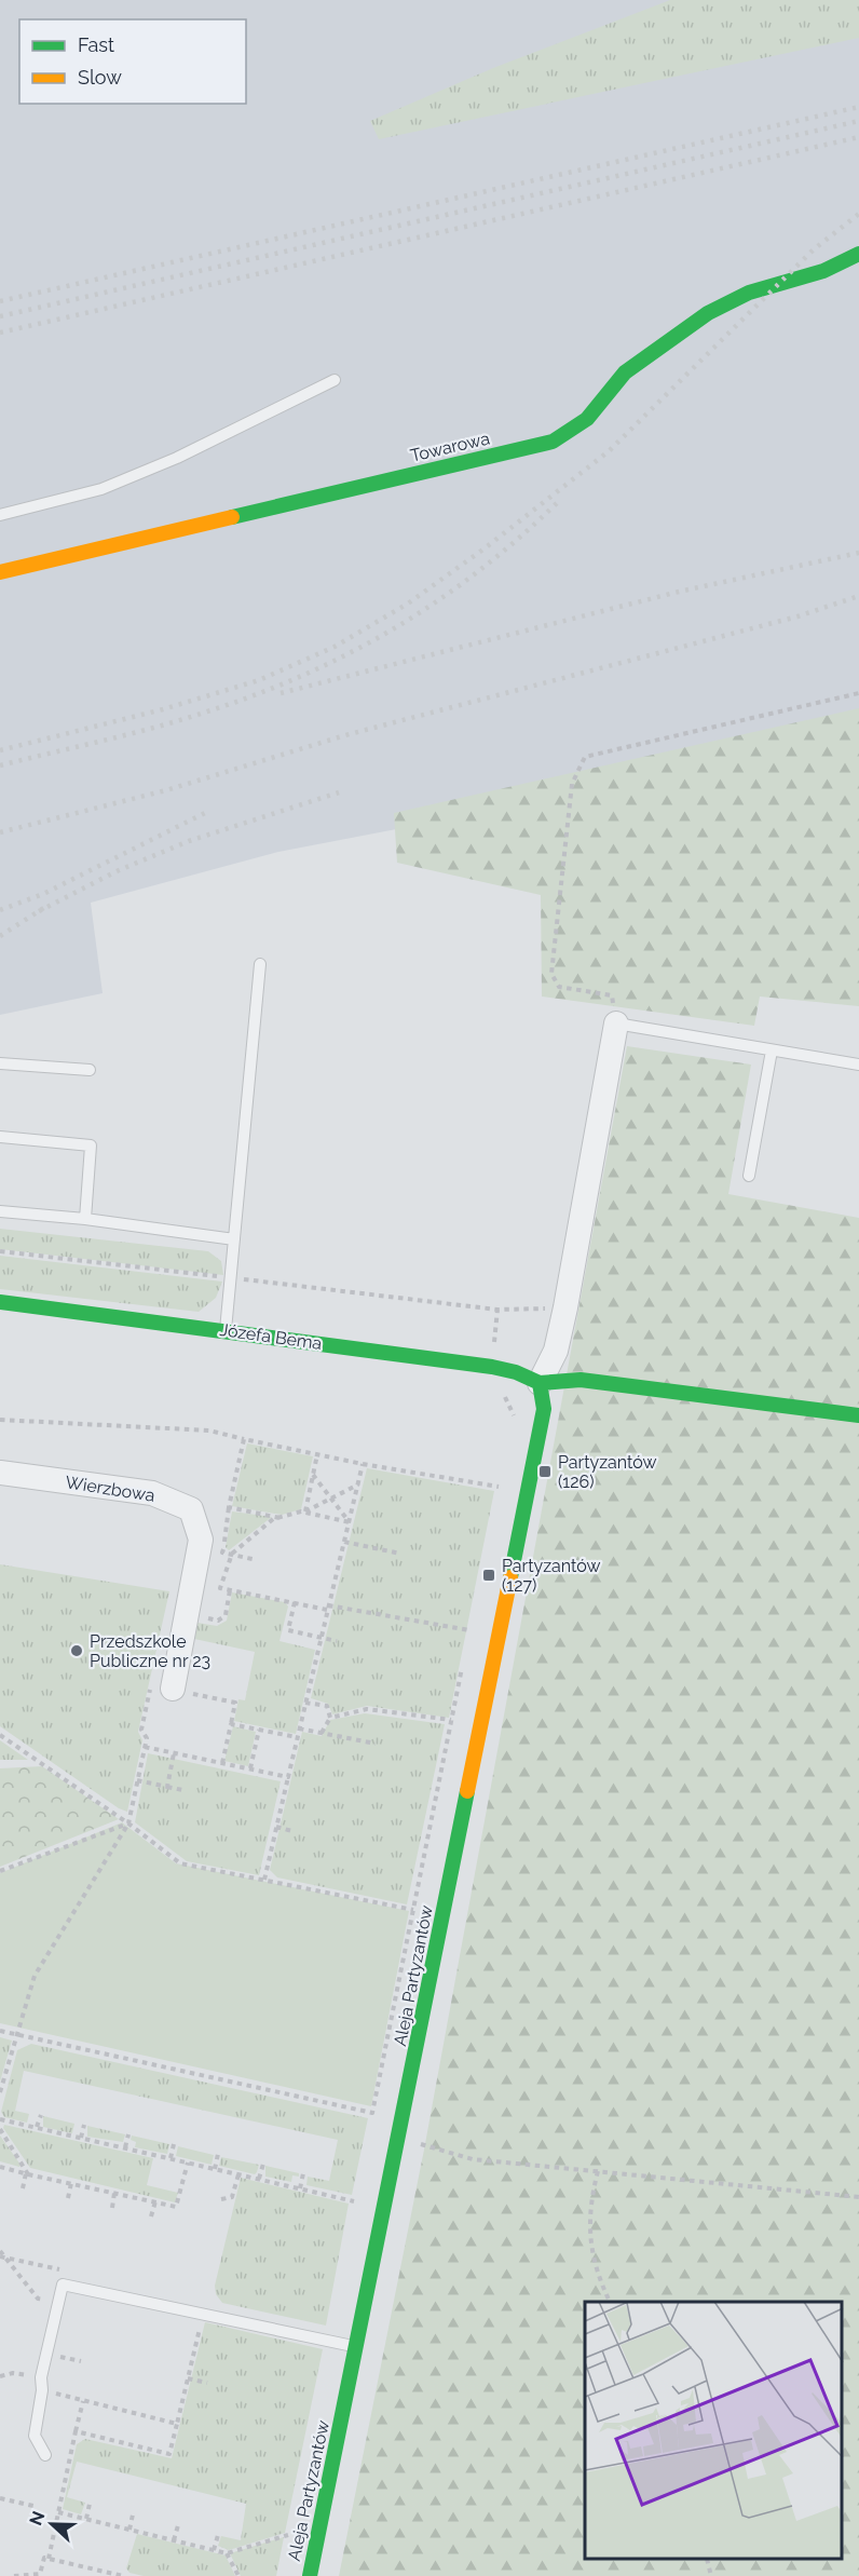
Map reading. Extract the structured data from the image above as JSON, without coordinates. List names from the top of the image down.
{
  "streets": {
    "street": [
      "Towarowa",
      "Józefa Bema",
      "Wierzbowa",
      "Aleja Partyzantów"
    ]
  },
  "crossings": [
    ["Józefa Bema", "Aleja Partyzantów"]
  ],
  "places": {
    "transit": ["Partyzantów (126)", "Partyzantów (127)"],
    "other": ["Przedszkole Publiczne nr 23"]
  },
  "legend": ["Fast", "Slow"],
  "north": "left"
}
